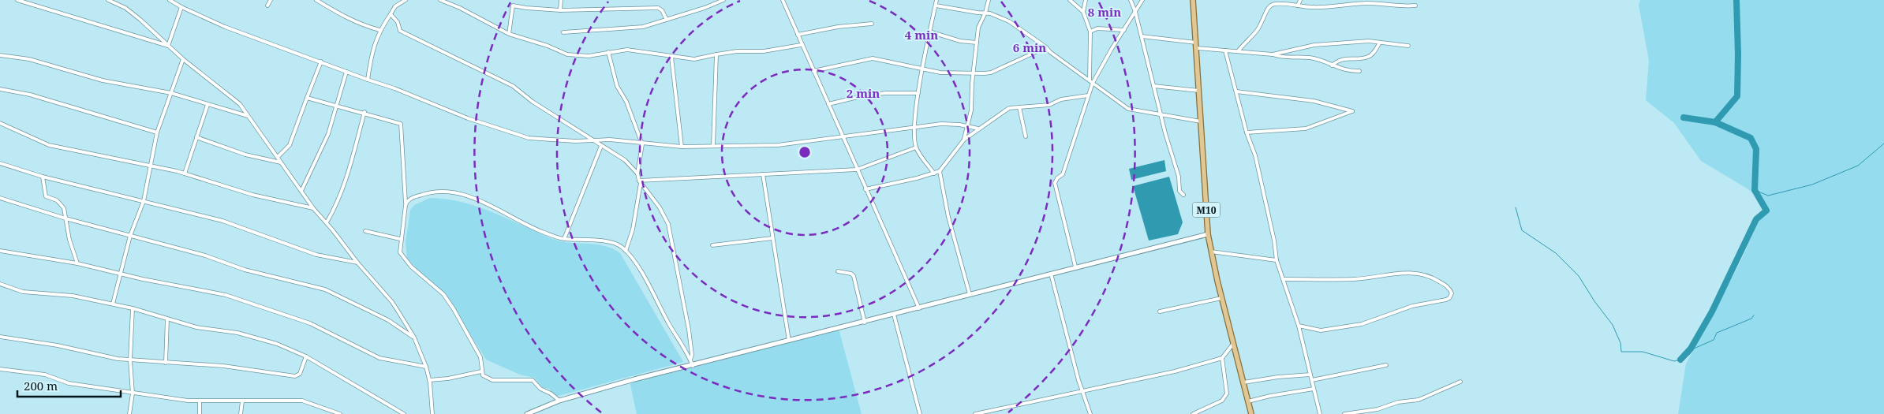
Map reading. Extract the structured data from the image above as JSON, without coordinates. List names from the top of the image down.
{
  "streets": {
    "main road": ["M10"]
  },
  "scale_bar": "200 m",
  "rings": [
    "8 min",
    "4 min",
    "6 min",
    "2 min"
  ]
}
